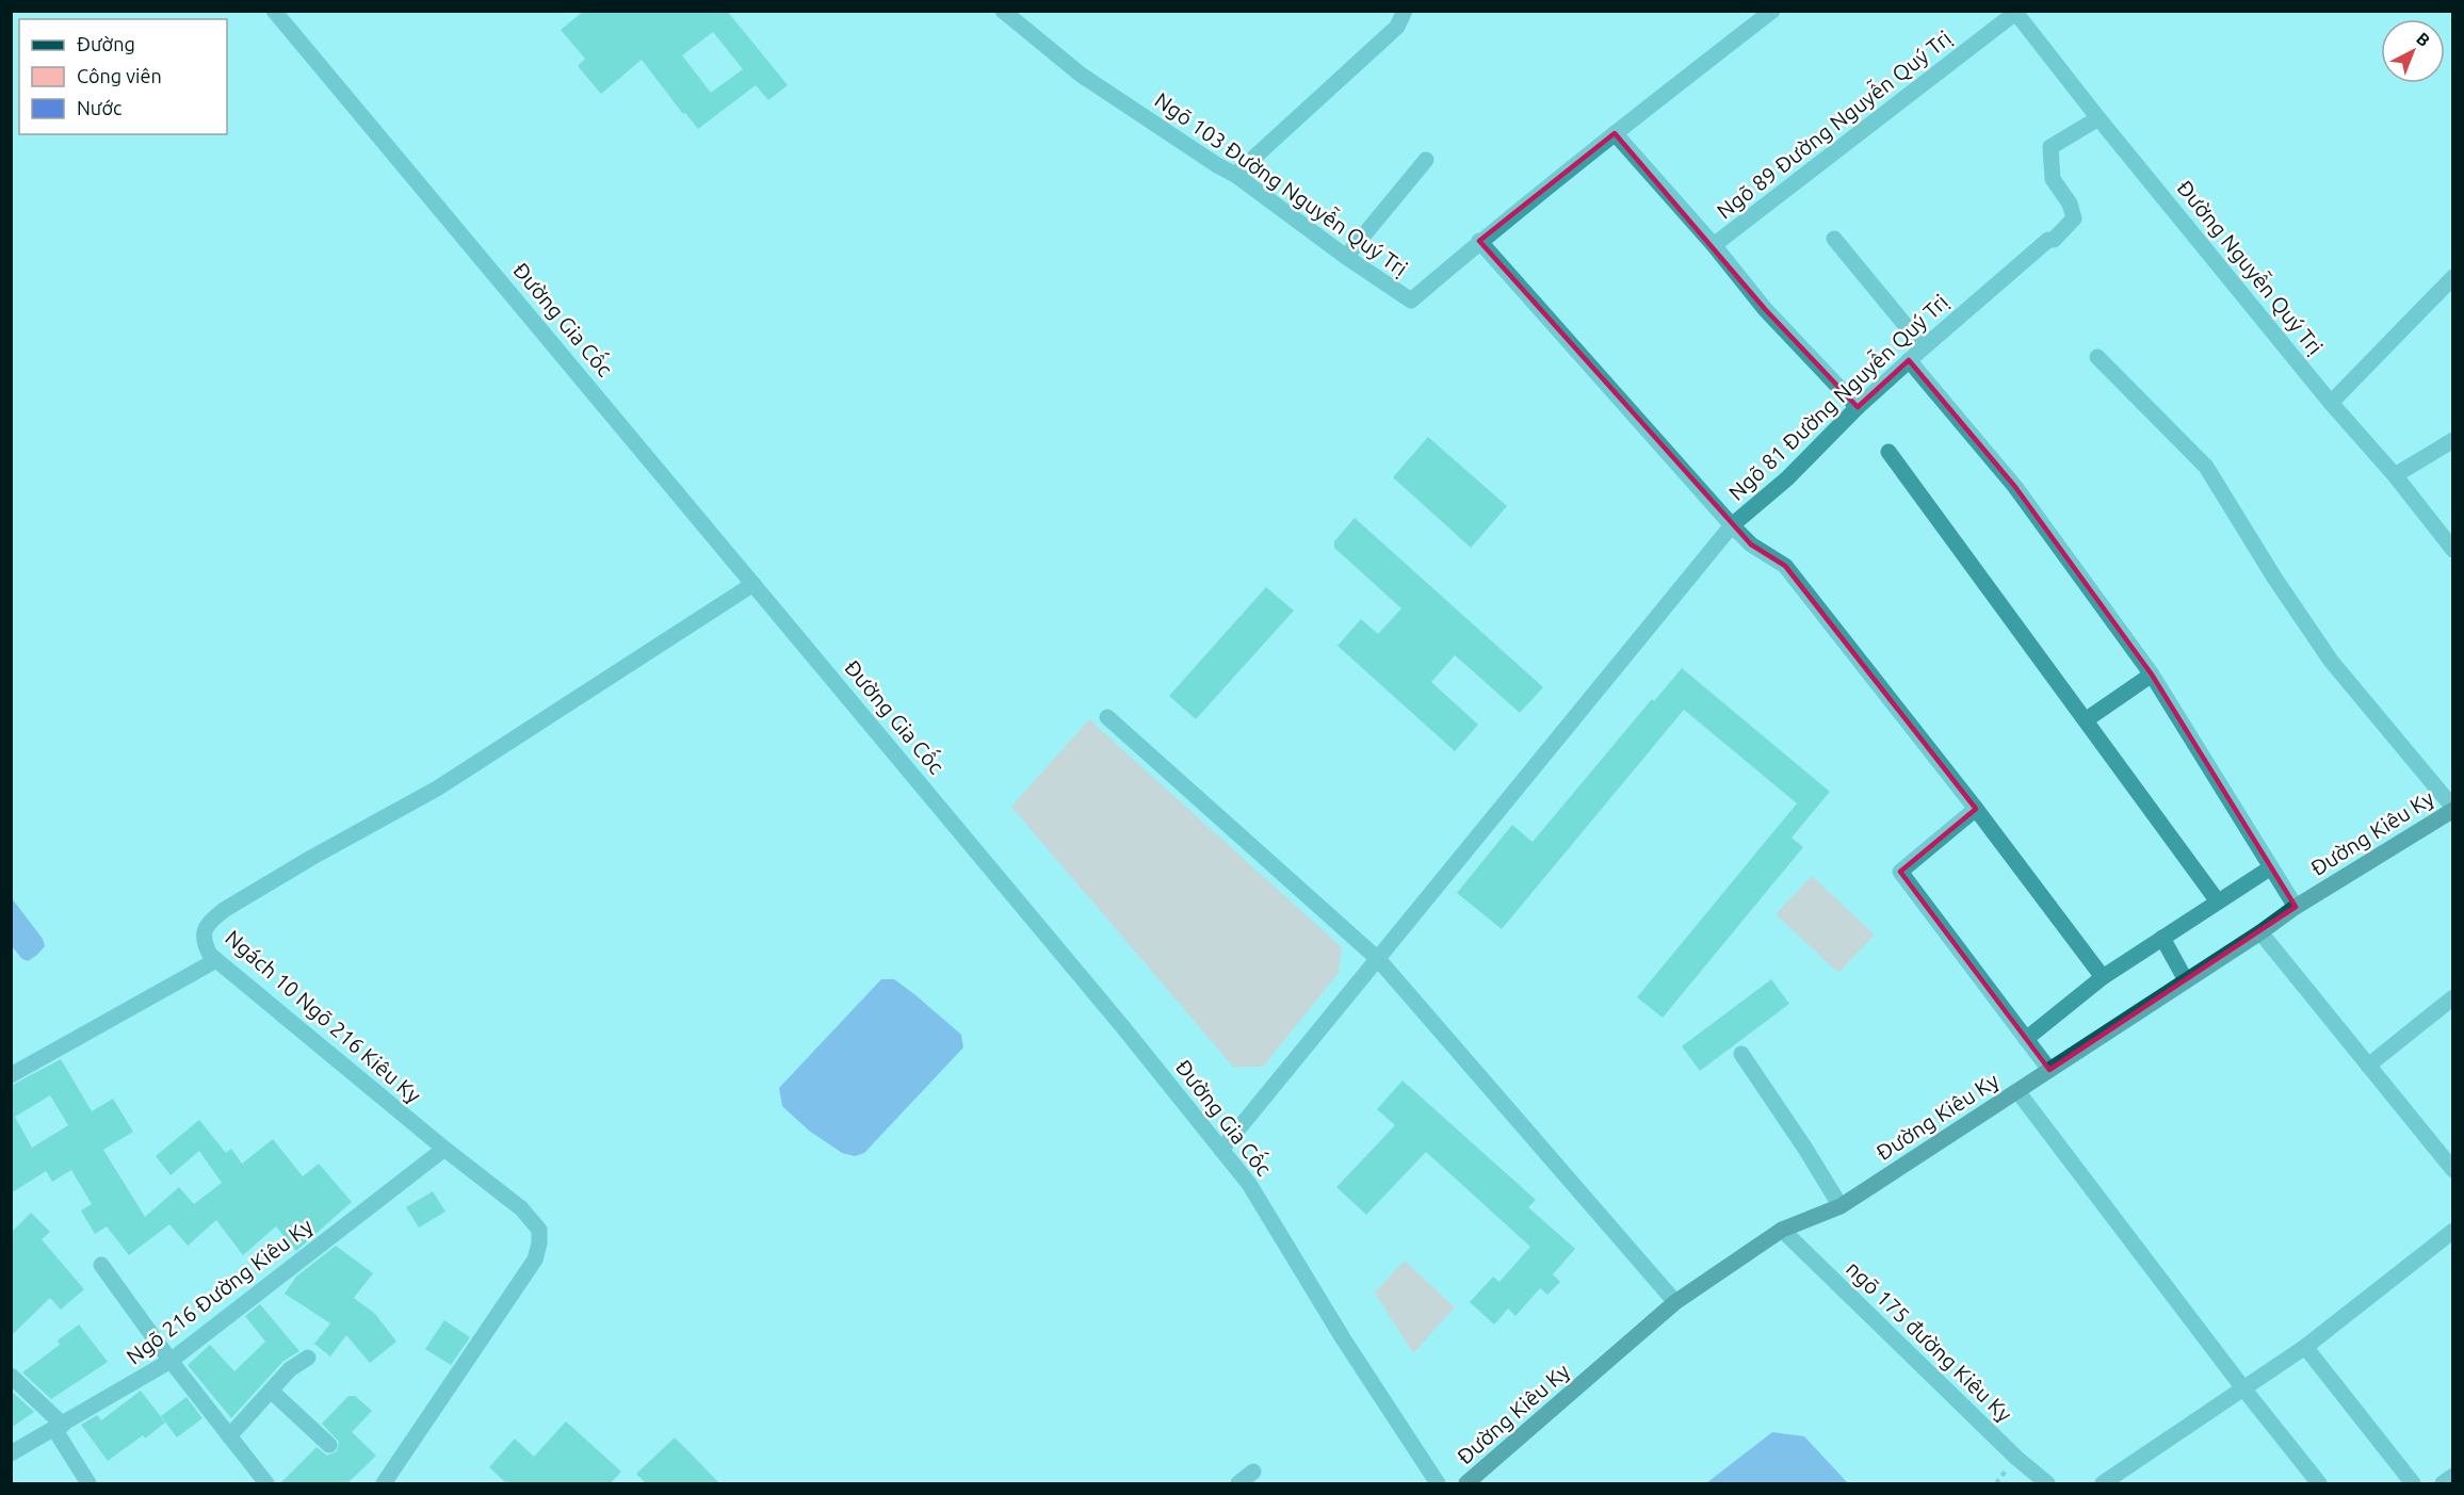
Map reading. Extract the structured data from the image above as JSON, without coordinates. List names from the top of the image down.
{
  "streets": {
    "main road": ["Đường Kiêu Kỵ"],
    "street": [
      "Ngõ 89 Đường Nguyễn Quý Trị",
      "Ngõ 103 Đường Nguyễn Quý Trị",
      "Đường Nguyễn Quý Trị",
      "Đường Gia Cốc",
      "Ngõ 81 Đường Nguyễn Quý Trị",
      "Ngách 10 Ngõ 216 Kiêu Kỵ",
      "Ngõ 216 Đường Kiêu Kỵ",
      "ngõ 175 đường Kiêu Kỵ"
    ]
  },
  "crossings": [
    ["Ngõ 89 Đường Nguyễn Quý Trị", "Đường Nguyễn Quý Trị"],
    ["Ngõ 89 Đường Nguyễn Quý Trị", "Ngõ 81 Đường Nguyễn Quý Trị"],
    ["Ngõ 103 Đường Nguyễn Quý Trị", "Ngõ 81 Đường Nguyễn Quý Trị"],
    ["Đường Nguyễn Quý Trị", "Ngõ 81 Đường Nguyễn Quý Trị"],
    ["Đường Gia Cốc", "Ngách 10 Ngõ 216 Kiêu Kỵ"],
    ["Đường Kiêu Kỵ", "ngõ 175 đường Kiêu Kỵ"],
    ["Ngách 10 Ngõ 216 Kiêu Kỵ", "Ngõ 216 Đường Kiêu Kỵ"]
  ],
  "legend": ["Đường", "Công viên", "Nước"],
  "north": "top right"
}
